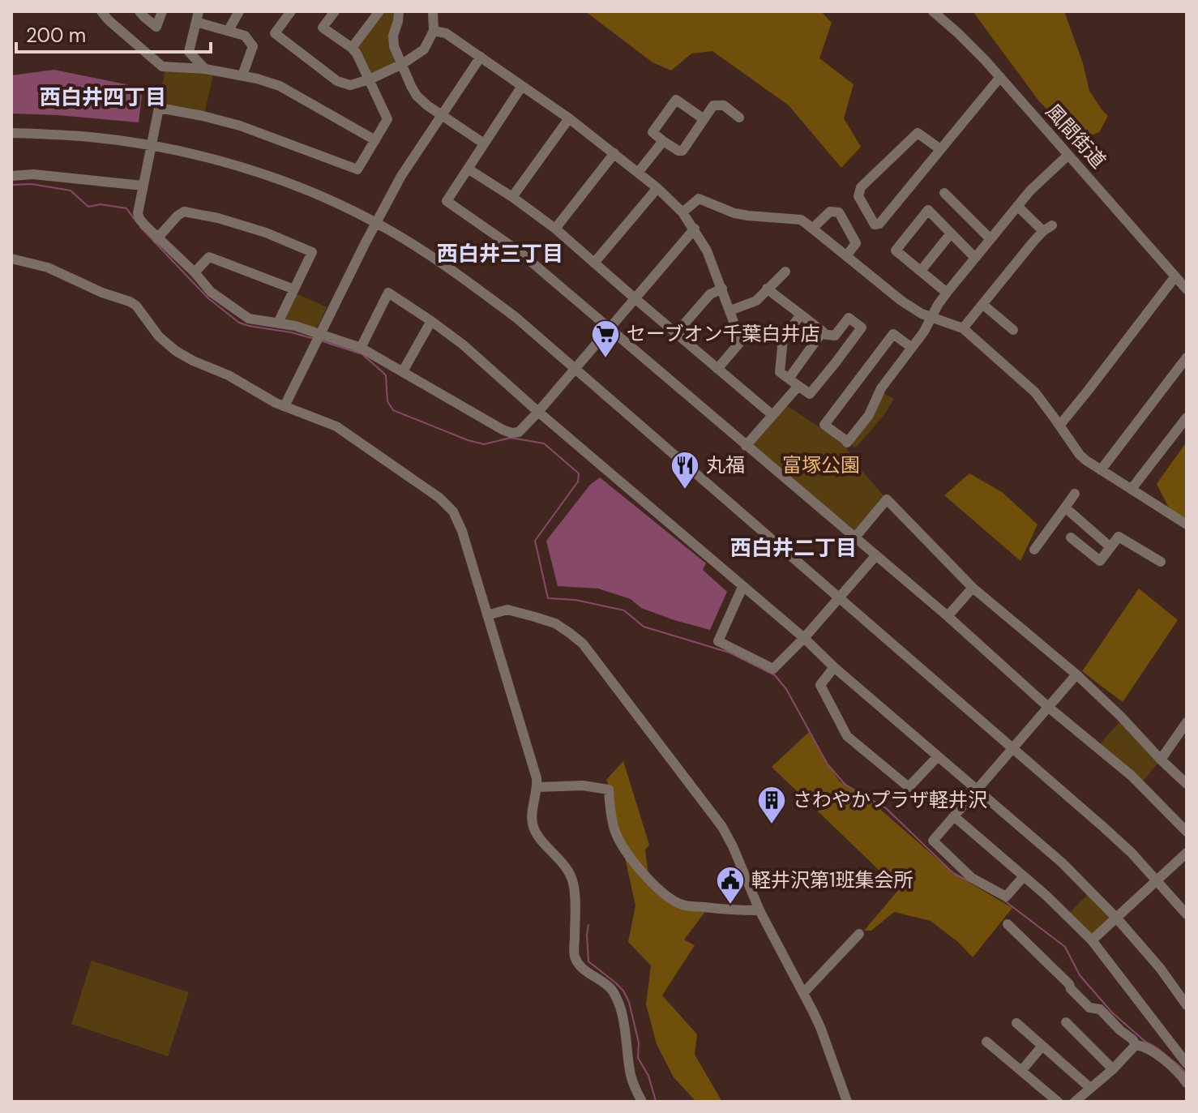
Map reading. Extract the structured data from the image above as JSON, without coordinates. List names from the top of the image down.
{
  "streets": {
    "street": ["風間街道"]
  },
  "districts": ["西白井四丁目", "西白井三丁目", "西白井二丁目"],
  "parks": ["富塚公園"],
  "places": {
    "supermarket": ["セーブオン千葉白井店"],
    "restaurant": ["丸福"],
    "building": ["さわやかプラザ軽井沢"],
    "public building": ["軽井沢第1班集会所"]
  },
  "scale_bar": "200 m"
}
